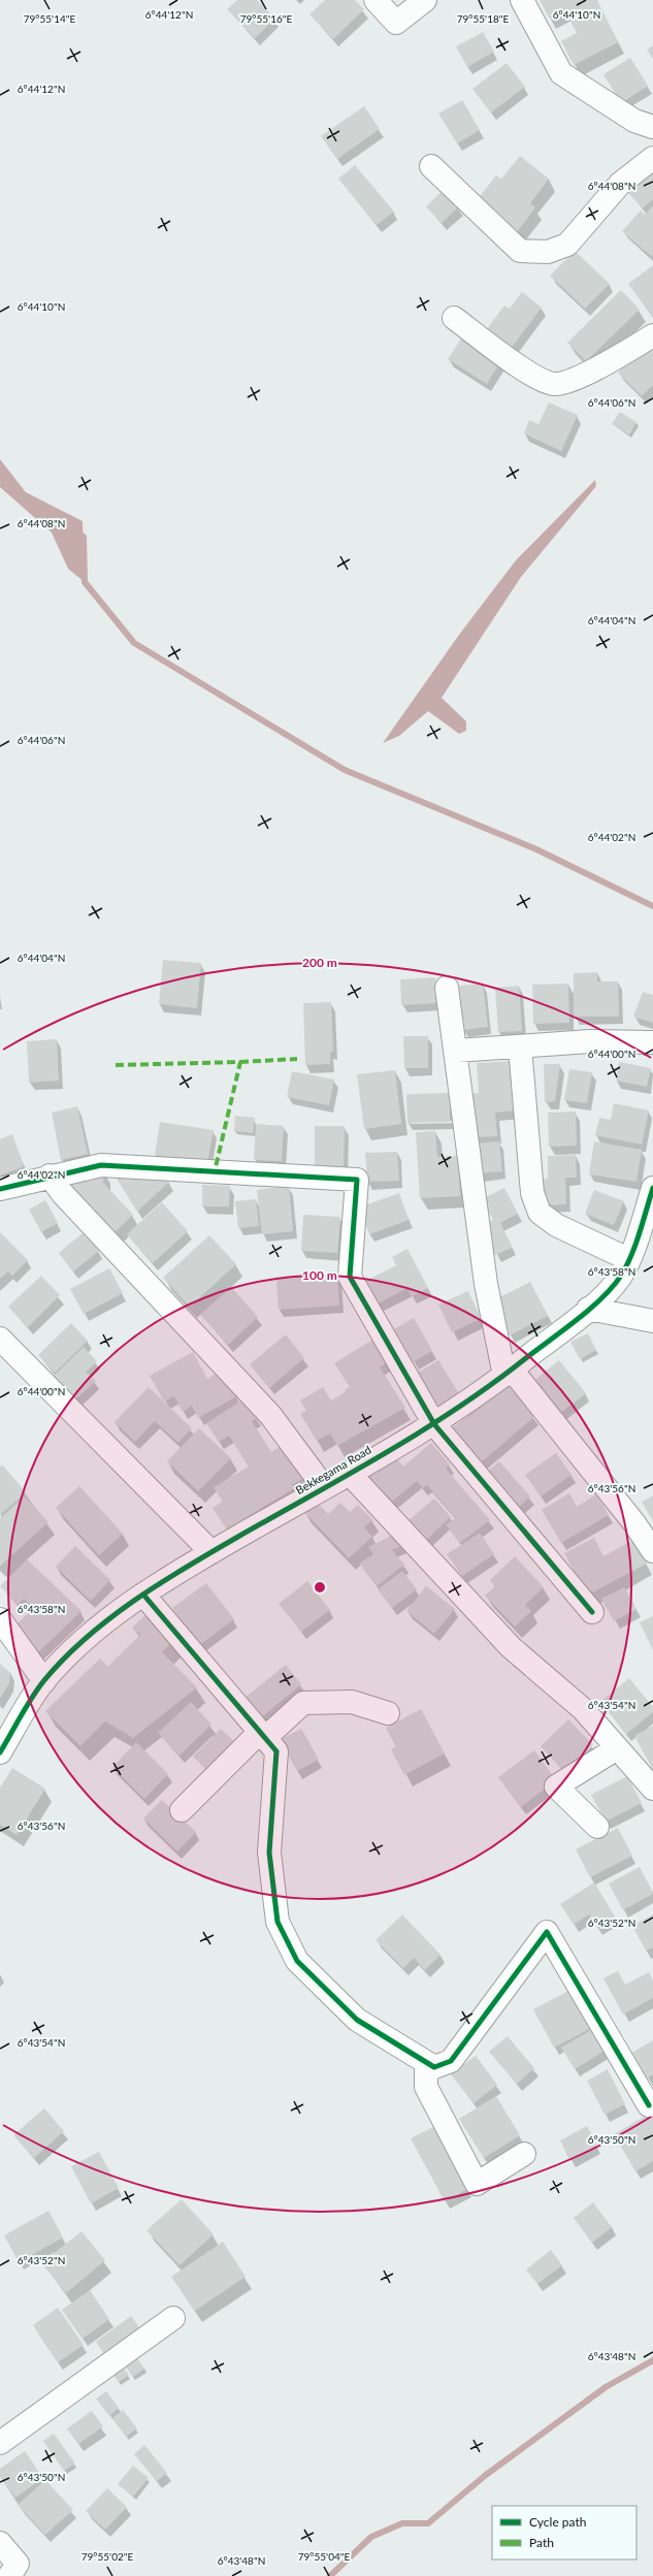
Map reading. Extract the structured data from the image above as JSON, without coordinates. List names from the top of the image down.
{
  "streets": {
    "street": ["Bekkegama Road"]
  },
  "legend": ["Cycle path", "Path"],
  "coordinates": [
    "6°44'12\"N",
    "6°44'10\"N",
    "79°55'14\"E",
    "79°55'16\"E",
    "79°55'18\"E",
    "6°44'08\"N",
    "6°44'06\"N",
    "6°44'04\"N",
    "6°44'02\"N",
    "6°44'00\"N",
    "6°43'58\"N",
    "6°43'56\"N",
    "6°43'54\"N",
    "6°43'52\"N",
    "6°43'50\"N",
    "6°43'48\"N",
    "79°55'02\"E",
    "79°55'04\"E"
  ],
  "rings": ["200 m", "100 m"]
}
